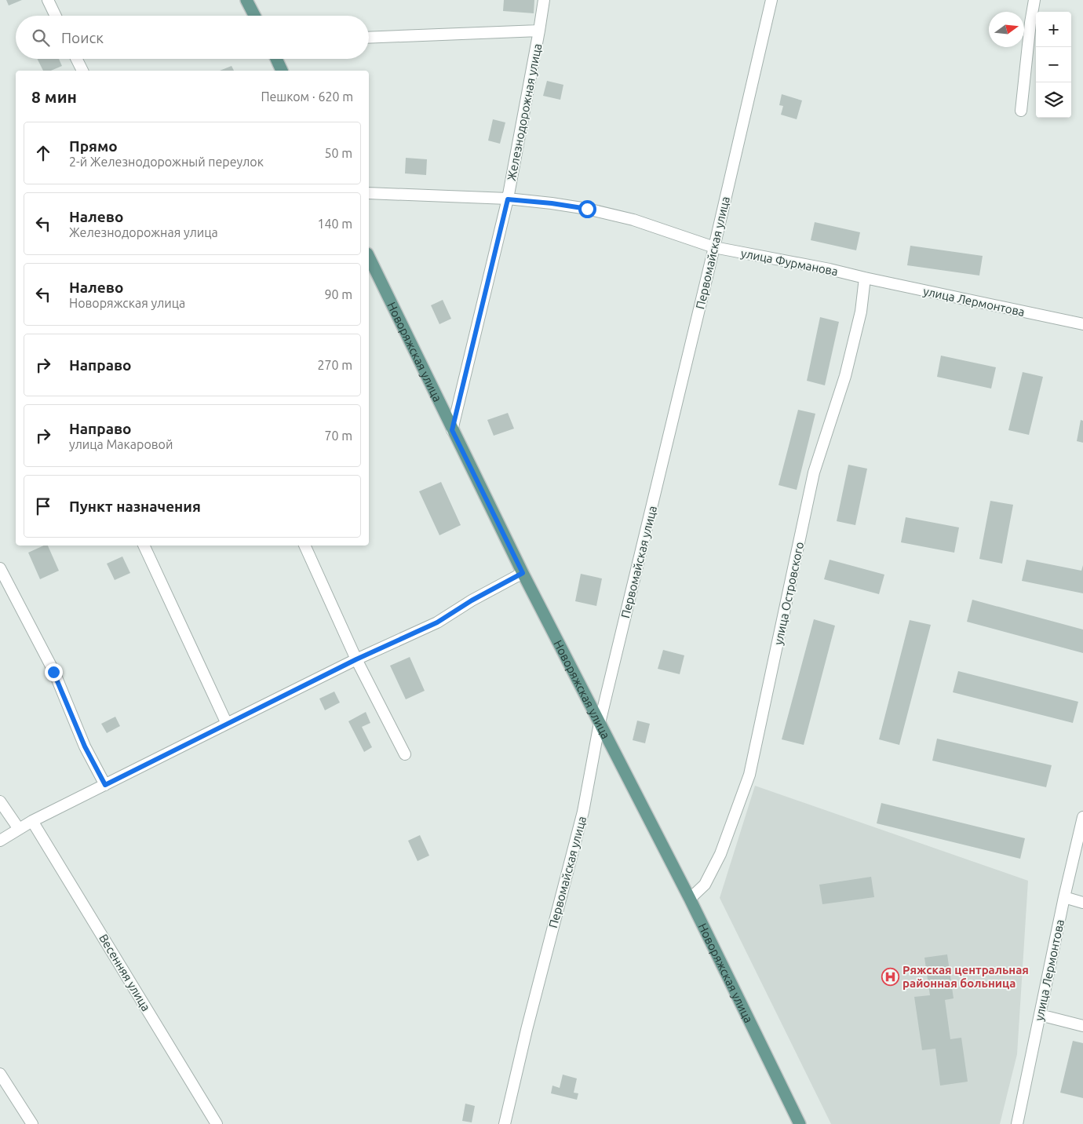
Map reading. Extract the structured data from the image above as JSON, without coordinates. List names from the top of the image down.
{
  "streets": {
    "main road": ["Новоряжская улица"],
    "street": [
      "Железнодорожная улица",
      "Первомайская улица",
      "улица Фурманова",
      "улица Лермонтова",
      "улица Островского",
      "Весенняя улица"
    ]
  },
  "crossings": [
    ["Железнодорожная улица", "улица Фурманова"],
    ["Железнодорожная улица", "Новоряжская улица"],
    ["Первомайская улица", "улица Фурманова"],
    ["Первомайская улица", "Новоряжская улица"],
    ["улица Фурманова", "улица Лермонтова"],
    ["улица Фурманова", "улица Островского"],
    ["улица Лермонтова", "улица Островского"],
    ["Новоряжская улица", "улица Островского"]
  ],
  "places": {
    "hospital": ["Ряжская центральная районная больница"]
  },
  "north": "right",
  "page": {
    "map_buttons": ["+", "−"],
    "search": "Поиск",
    "heading": ["8 мин", "Пешком · 620 m"],
    "list": [
      ["Прямо", "2-й Железнодорожный переулок", "50 m"],
      ["Налево", "Железнодорожная улица", "140 m"],
      ["Налево", "Новоряжская улица", "90 m"],
      ["Направо", "270 m"],
      ["Направо", "улица Макаровой", "70 m"],
      "Пункт назначения"
    ]
  }
}
